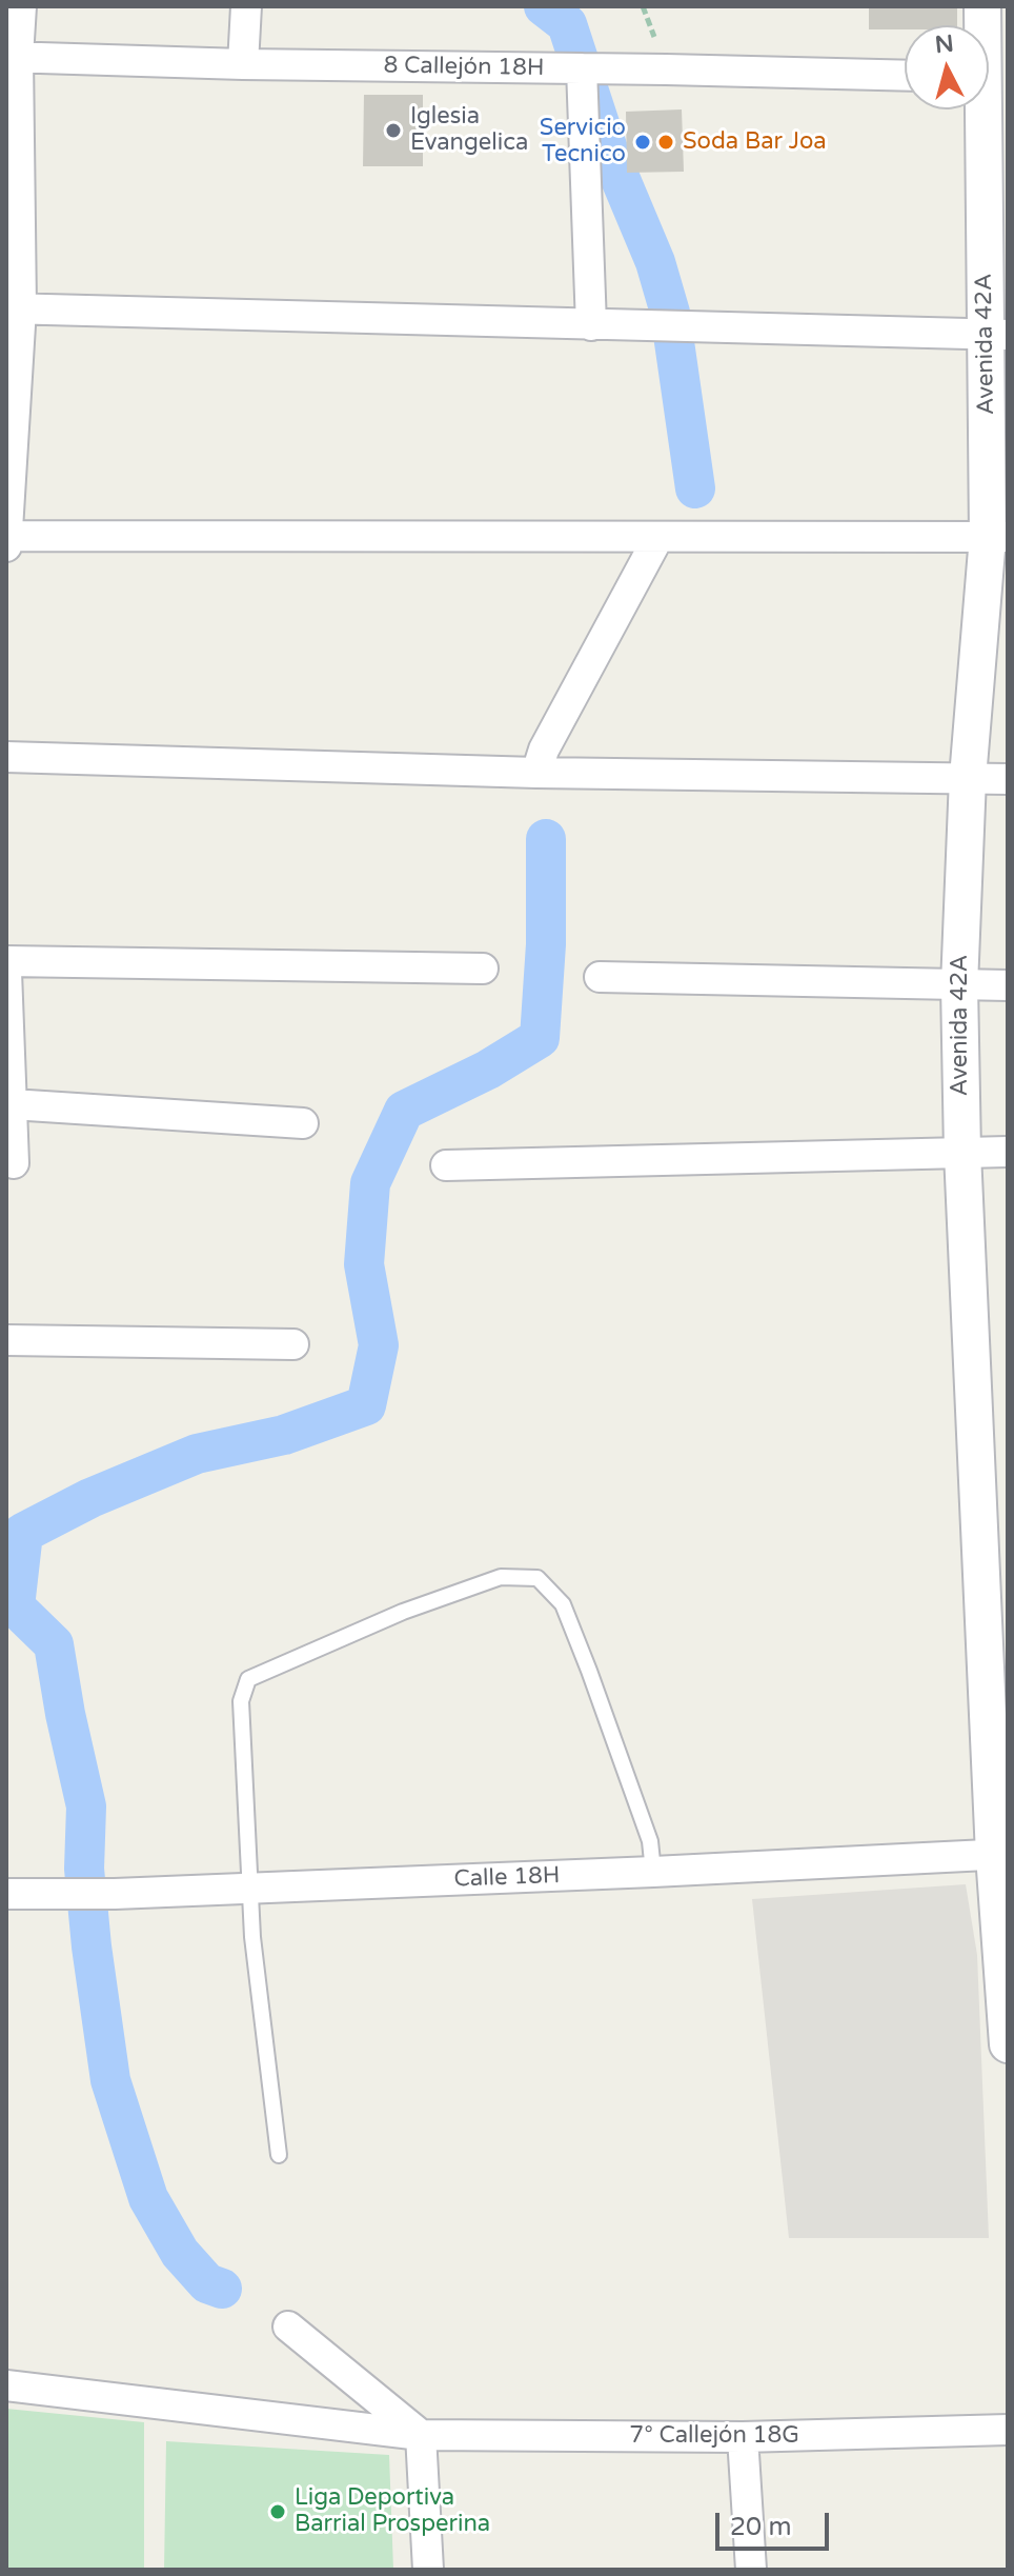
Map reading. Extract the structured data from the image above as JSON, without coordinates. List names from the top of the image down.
{
  "streets": {
    "street": [
      "8 Callejón 18H",
      "Avenida 42A",
      "Calle 18H",
      "7° Callejón 18G"
    ]
  },
  "crossings": [
    ["Avenida 42A", "Calle 18H"]
  ],
  "places": [
    "Iglesia Evangelica",
    "Servicio Tecnico",
    "Soda Bar Joa",
    "Liga Deportiva Barrial Prosperina"
  ],
  "scale_bar": "20 m",
  "north": "top"
}
